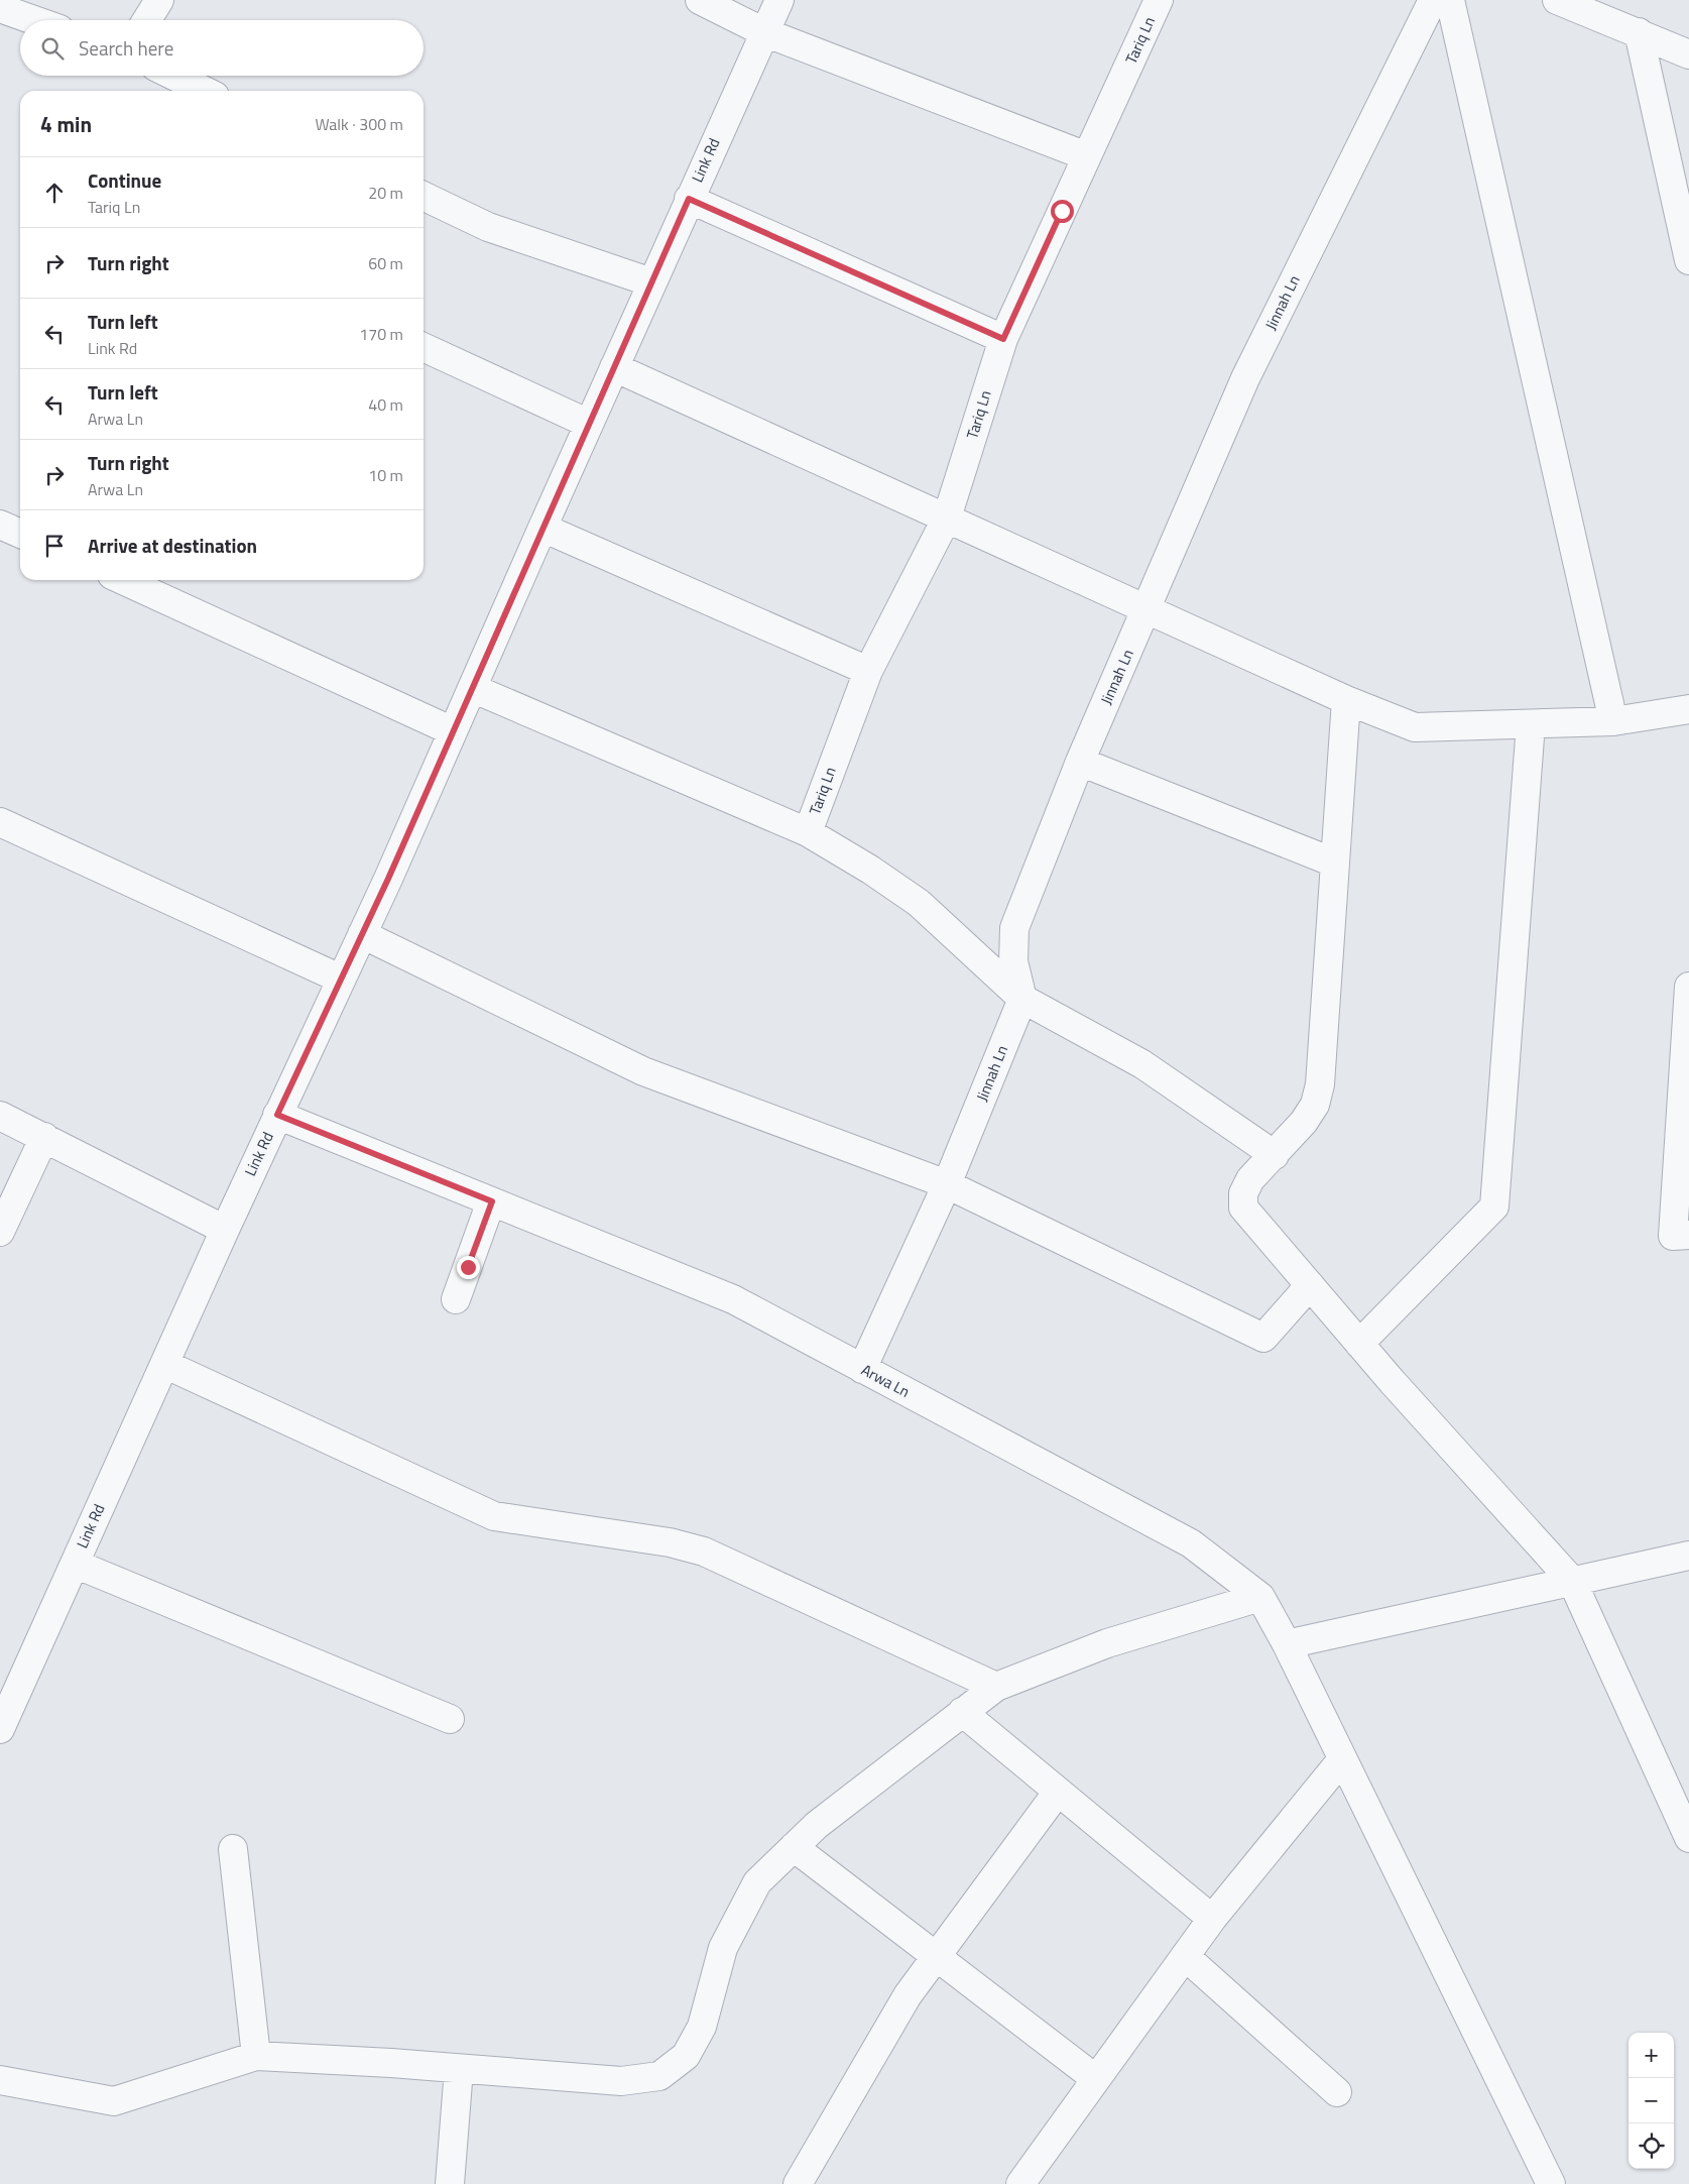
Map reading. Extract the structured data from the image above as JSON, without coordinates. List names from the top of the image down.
{
  "streets": {
    "street": [
      "Tariq Ln",
      "Link Rd",
      "Jinnah Ln",
      "Arwa Ln"
    ]
  },
  "crossings": [
    ["Link Rd", "Arwa Ln"],
    ["Jinnah Ln", "Arwa Ln"]
  ],
  "page": {
    "search": "Search here",
    "heading": ["4 min", "Walk · 300 m"],
    "list": [
      ["Continue", "Tariq Ln", "20 m"],
      ["Turn right", "60 m"],
      ["Turn left", "Link Rd", "170 m"],
      ["Turn left", "Arwa Ln", "40 m"],
      ["Turn right", "Arwa Ln", "10 m"],
      "Arrive at destination"
    ],
    "map_buttons": ["+", "−"]
  }
}
